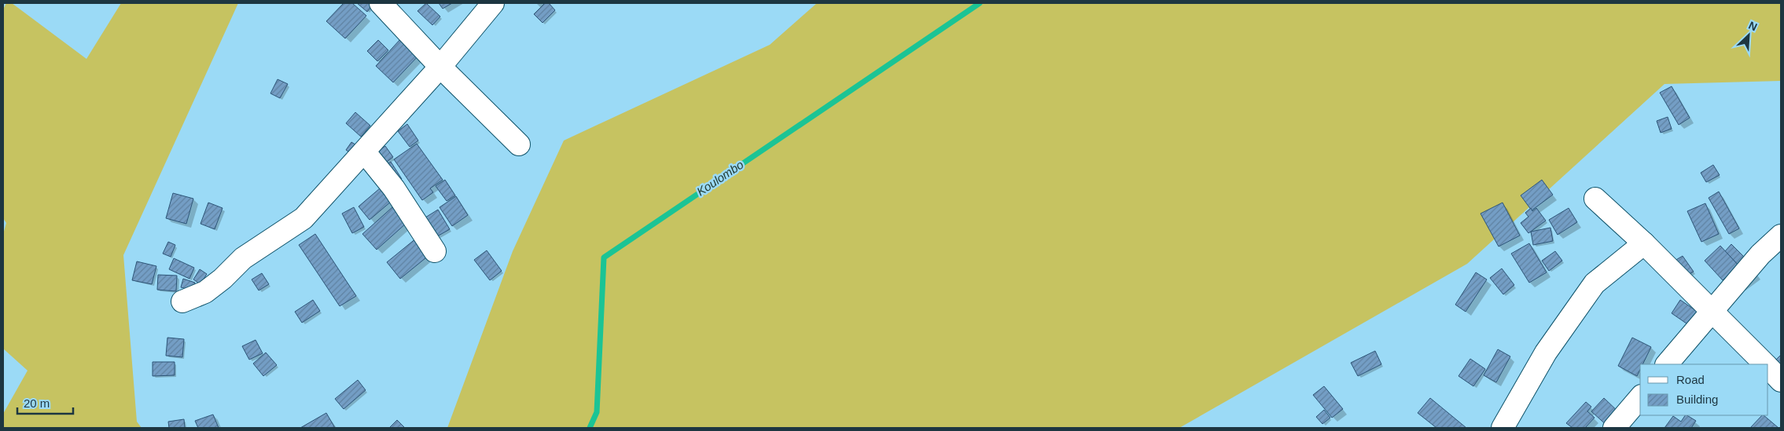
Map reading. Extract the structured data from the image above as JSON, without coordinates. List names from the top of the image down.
{
  "water": ["Koulombo"],
  "legend": ["Road", "Building"],
  "scale_bar": "20 m",
  "north": "top right"
}
